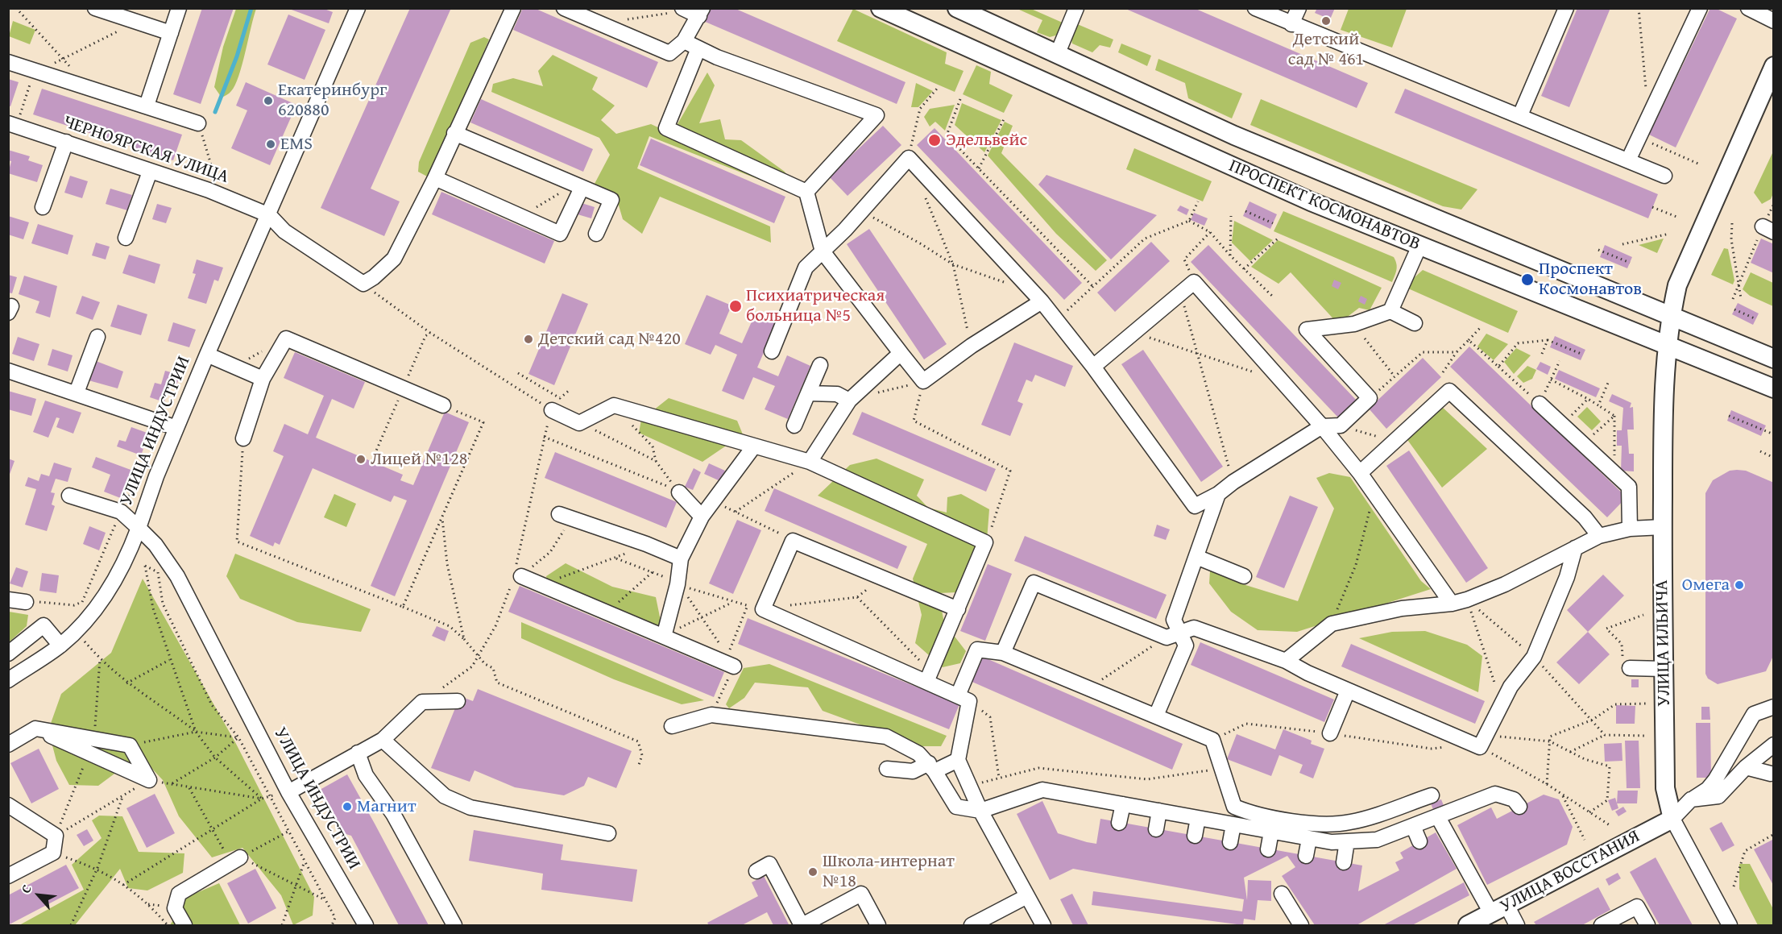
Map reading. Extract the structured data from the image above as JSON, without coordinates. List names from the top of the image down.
{
  "streets": {
    "main road": ["ПРОСПЕКТ КОСМОНАВТОВ", "УЛИЦА ИЛЬИЧА", "УЛИЦА ВОССТАНИЯ"],
    "street": ["ЧЕРНОЯРСКАЯ УЛИЦА", "УЛИЦА ИНДУСТРИИ"]
  },
  "crossings": [
    ["ЧЕРНОЯРСКАЯ УЛИЦА", "УЛИЦА ИНДУСТРИИ"],
    ["ПРОСПЕКТ КОСМОНАВТОВ", "УЛИЦА ИЛЬИЧА"],
    ["УЛИЦА ИЛЬИЧА", "УЛИЦА ВОССТАНИЯ"]
  ],
  "places": [
    "Детский сад № 461",
    "Екатеринбург 620880",
    "Эдельвейс",
    "EMS",
    "Проспект Космонавтов",
    "Психиатрическая больница №5",
    "Детский сад №420",
    "Лицей №128",
    "Омега",
    "Магнит",
    "Школа-интернат №18"
  ],
  "north": "top left"
}
